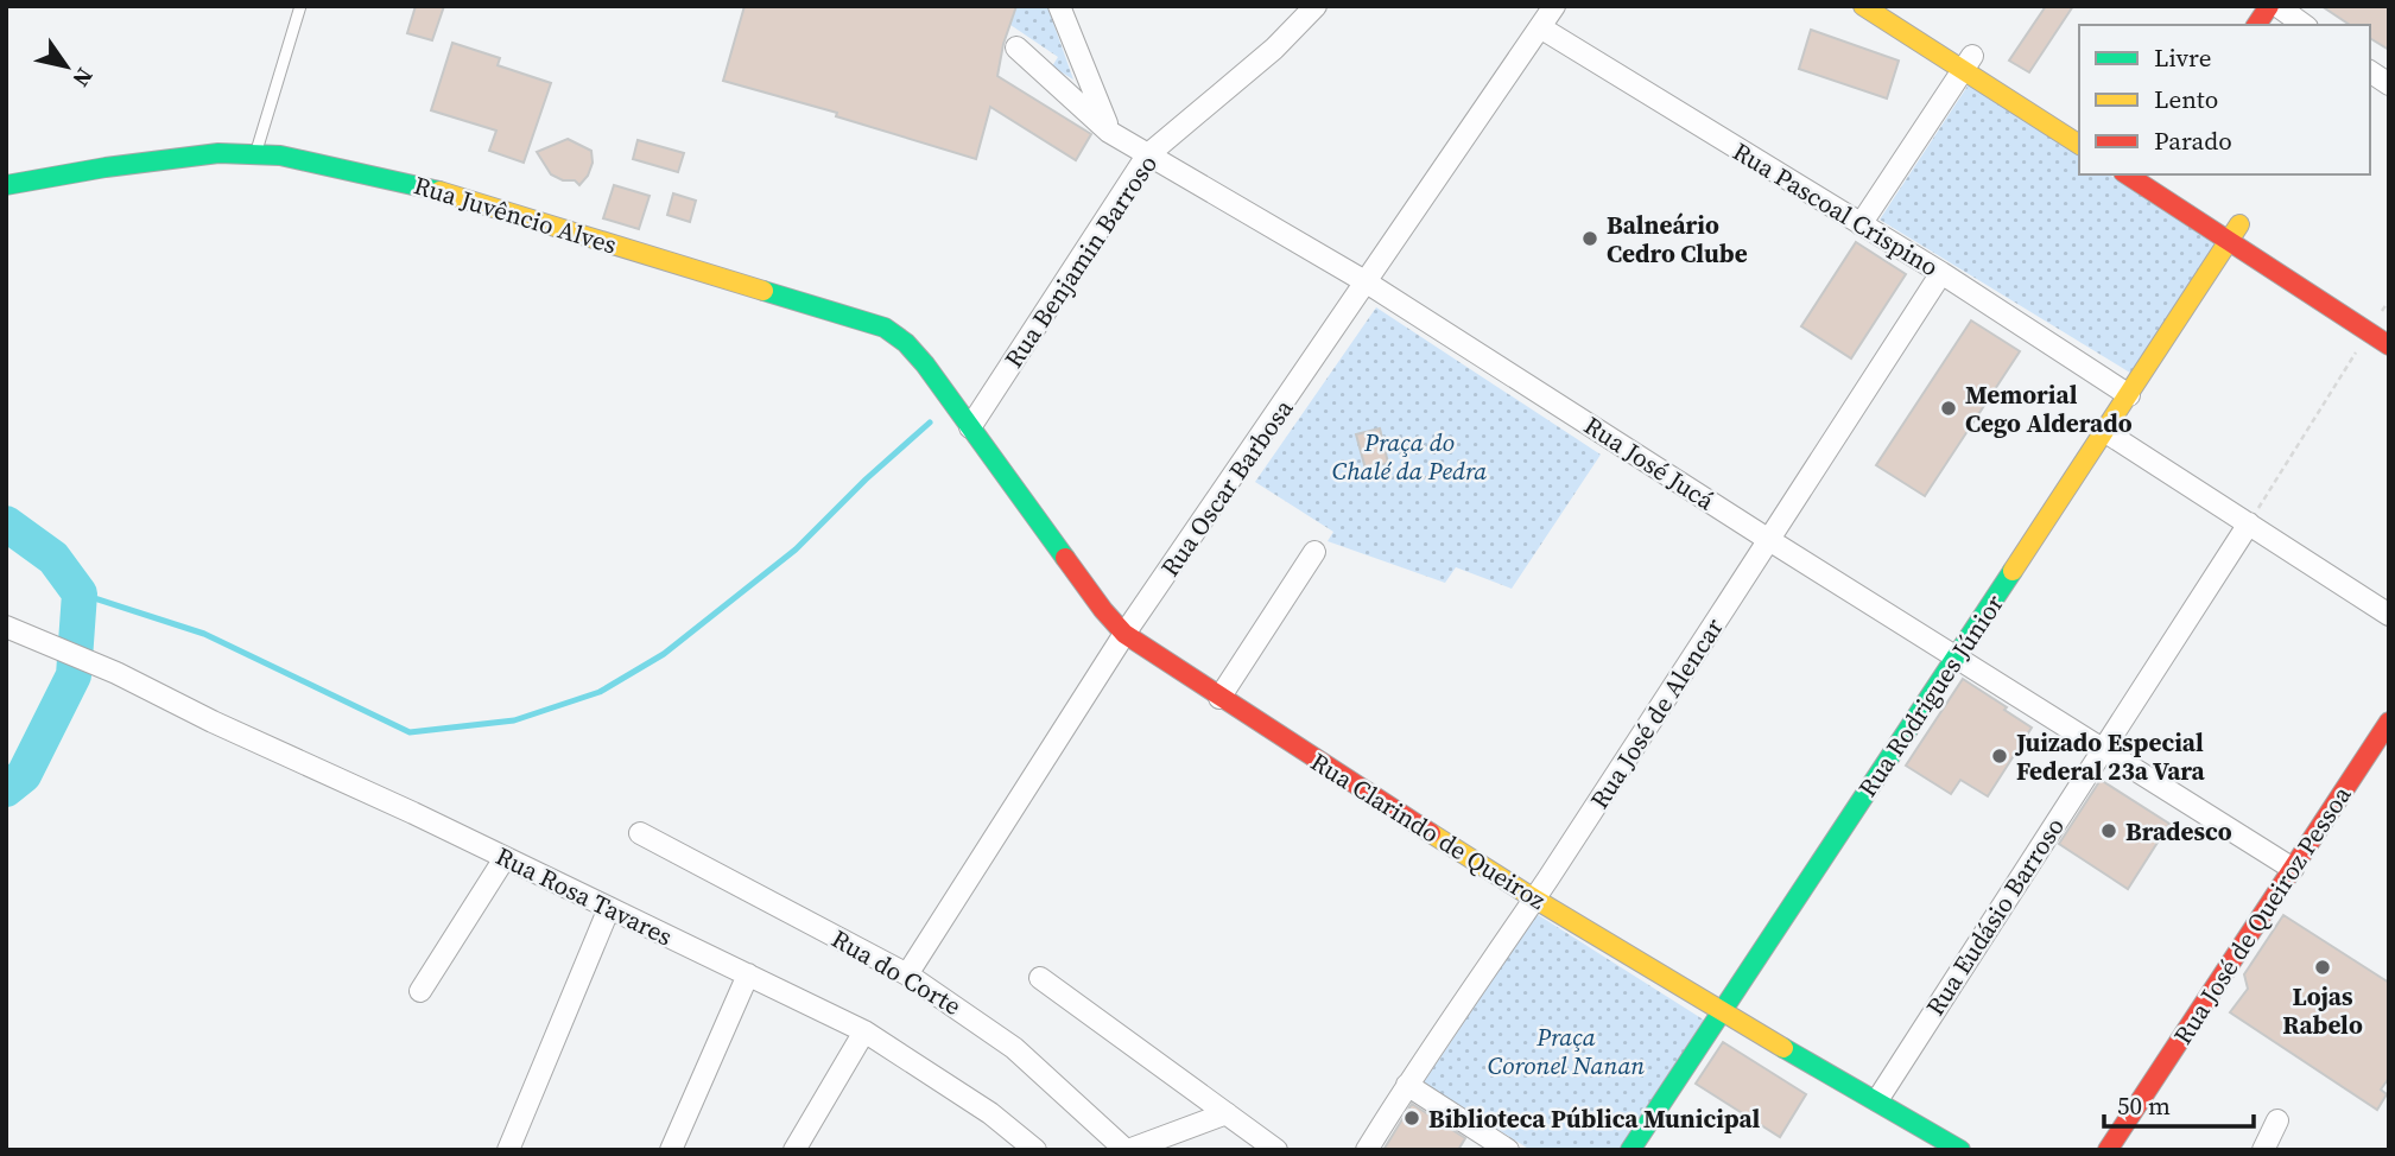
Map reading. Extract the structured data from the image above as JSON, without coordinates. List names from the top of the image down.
{
  "streets": {
    "main road": [
      "Rua Juvêncio Alves",
      "Rua Rodrigues Júnior",
      "Rua Clarindo de Queiroz",
      "Rua José de Queiroz Pessoa"
    ],
    "street": [
      "Rua Pascoal Crispino",
      "Rua Benjamin Barroso",
      "Rua José Jucá",
      "Rua Oscar Barbosa",
      "Rua José de Alencar",
      "Rua Rosa Tavares",
      "Rua Eudásio Barroso",
      "Rua do Corte"
    ]
  },
  "crossings": [
    ["Rua Pascoal Crispino", "Rua Oscar Barbosa"],
    ["Rua Pascoal Crispino", "Rua Rodrigues Júnior"],
    ["Rua Pascoal Crispino", "Rua José de Alencar"],
    ["Rua Juvêncio Alves", "Rua Benjamin Barroso"],
    ["Rua Juvêncio Alves", "Rua Clarindo de Queiroz"],
    ["Rua Benjamin Barroso", "Rua José Jucá"],
    ["Rua Benjamin Barroso", "Rua Clarindo de Queiroz"],
    ["Rua José Jucá", "Rua Oscar Barbosa"],
    ["Rua José Jucá", "Rua Rodrigues Júnior"],
    ["Rua José Jucá", "Rua José de Alencar"],
    ["Rua José Jucá", "Rua José de Queiroz Pessoa"],
    ["Rua José Jucá", "Rua Eudásio Barroso"],
    ["Rua Oscar Barbosa", "Rua Clarindo de Queiroz"],
    ["Rua Oscar Barbosa", "Rua do Corte"],
    ["Rua Rodrigues Júnior", "Rua Clarindo de Queiroz"],
    ["Rua José de Alencar", "Rua Clarindo de Queiroz"],
    ["Rua Clarindo de Queiroz", "Rua Eudásio Barroso"]
  ],
  "parks": ["Praça do Chalé da Pedra", "Praça Coronel Nanan"],
  "places": [
    "Balneário Cedro Clube",
    "Memorial Cego Alderado",
    "Juizado Especial Federal 23a Vara",
    "Bradesco",
    "Lojas Rabelo",
    "Biblioteca Pública Municipal"
  ],
  "legend": ["Livre", "Lento", "Parado"],
  "scale_bar": "50 m",
  "north": "bottom right"
}
